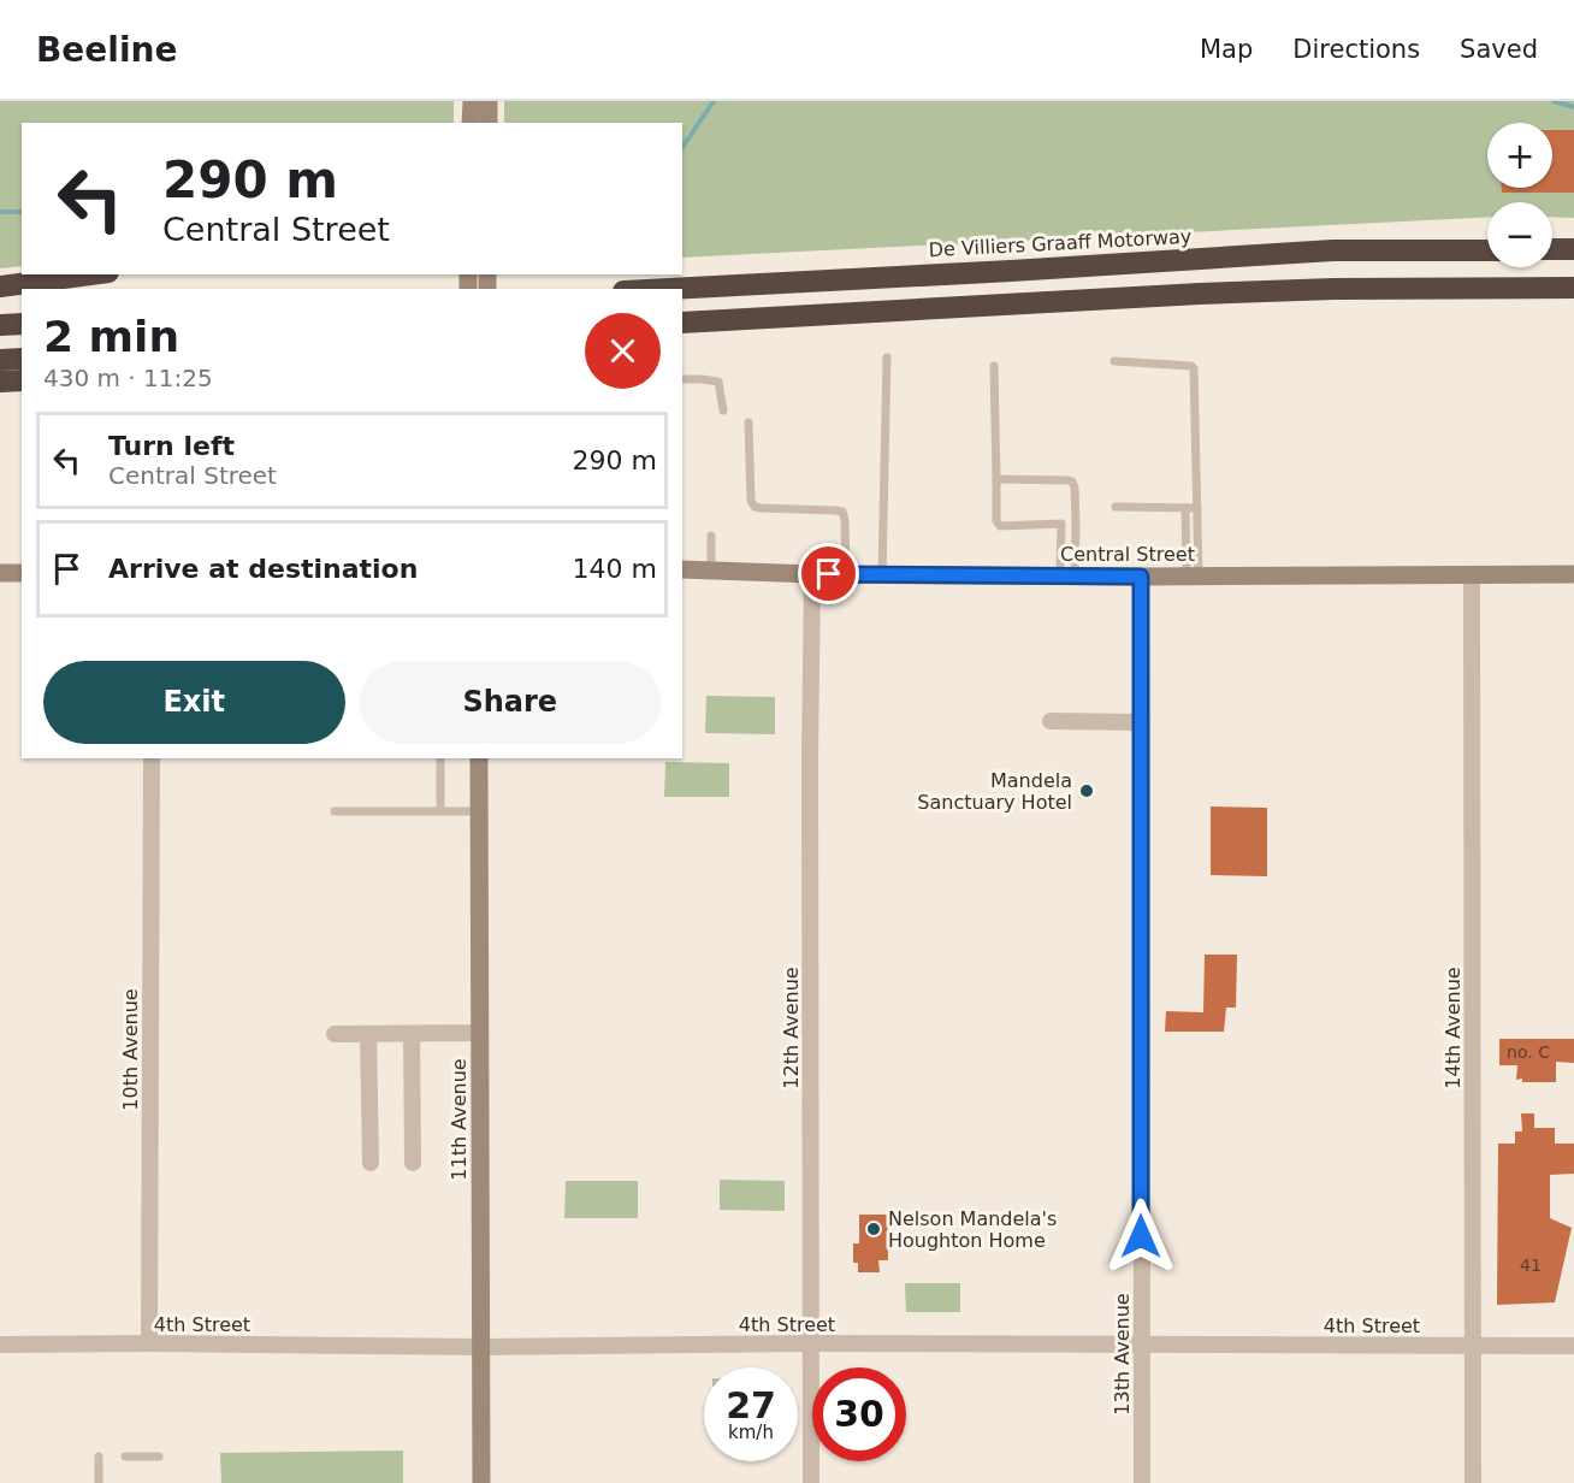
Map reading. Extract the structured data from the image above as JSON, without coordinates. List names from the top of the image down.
{
  "streets": {
    "highway": ["De Villiers Graaff Motorway"],
    "main road": ["Central Street", "11th Avenue"],
    "street": [
      "12th Avenue",
      "14th Avenue",
      "10th Avenue",
      "4th Street",
      "13th Avenue"
    ]
  },
  "crossings": [
    ["Central Street", "12th Avenue"],
    ["Central Street", "14th Avenue"],
    ["Central Street", "13th Avenue"],
    ["12th Avenue", "4th Street"],
    ["14th Avenue", "4th Street"],
    ["10th Avenue", "4th Street"],
    ["11th Avenue", "4th Street"],
    ["4th Street", "13th Avenue"]
  ],
  "places": ["Mandela Sanctuary Hotel", "Nelson Mandela's Houghton Home"],
  "house_numbers": ["no. C", "41"],
  "page": {
    "header": "Beeline",
    "nav": ["Map", "Directions", "Saved"],
    "map_buttons": ["+", "−"],
    "turn": ["290 m", "Central Street"],
    "heading": ["2 min", "430 m · 11:25"],
    "list": [
      {
        "name": "Turn left",
        "note": "Central Street",
        "value": "290 m"
      },
      {
        "name": "Arrive at destination",
        "value": "140 m"
      }
    ],
    "buttons": ["Exit", "Share"],
    "speed": "27 km/h",
    "limit": "30"
  }
}
